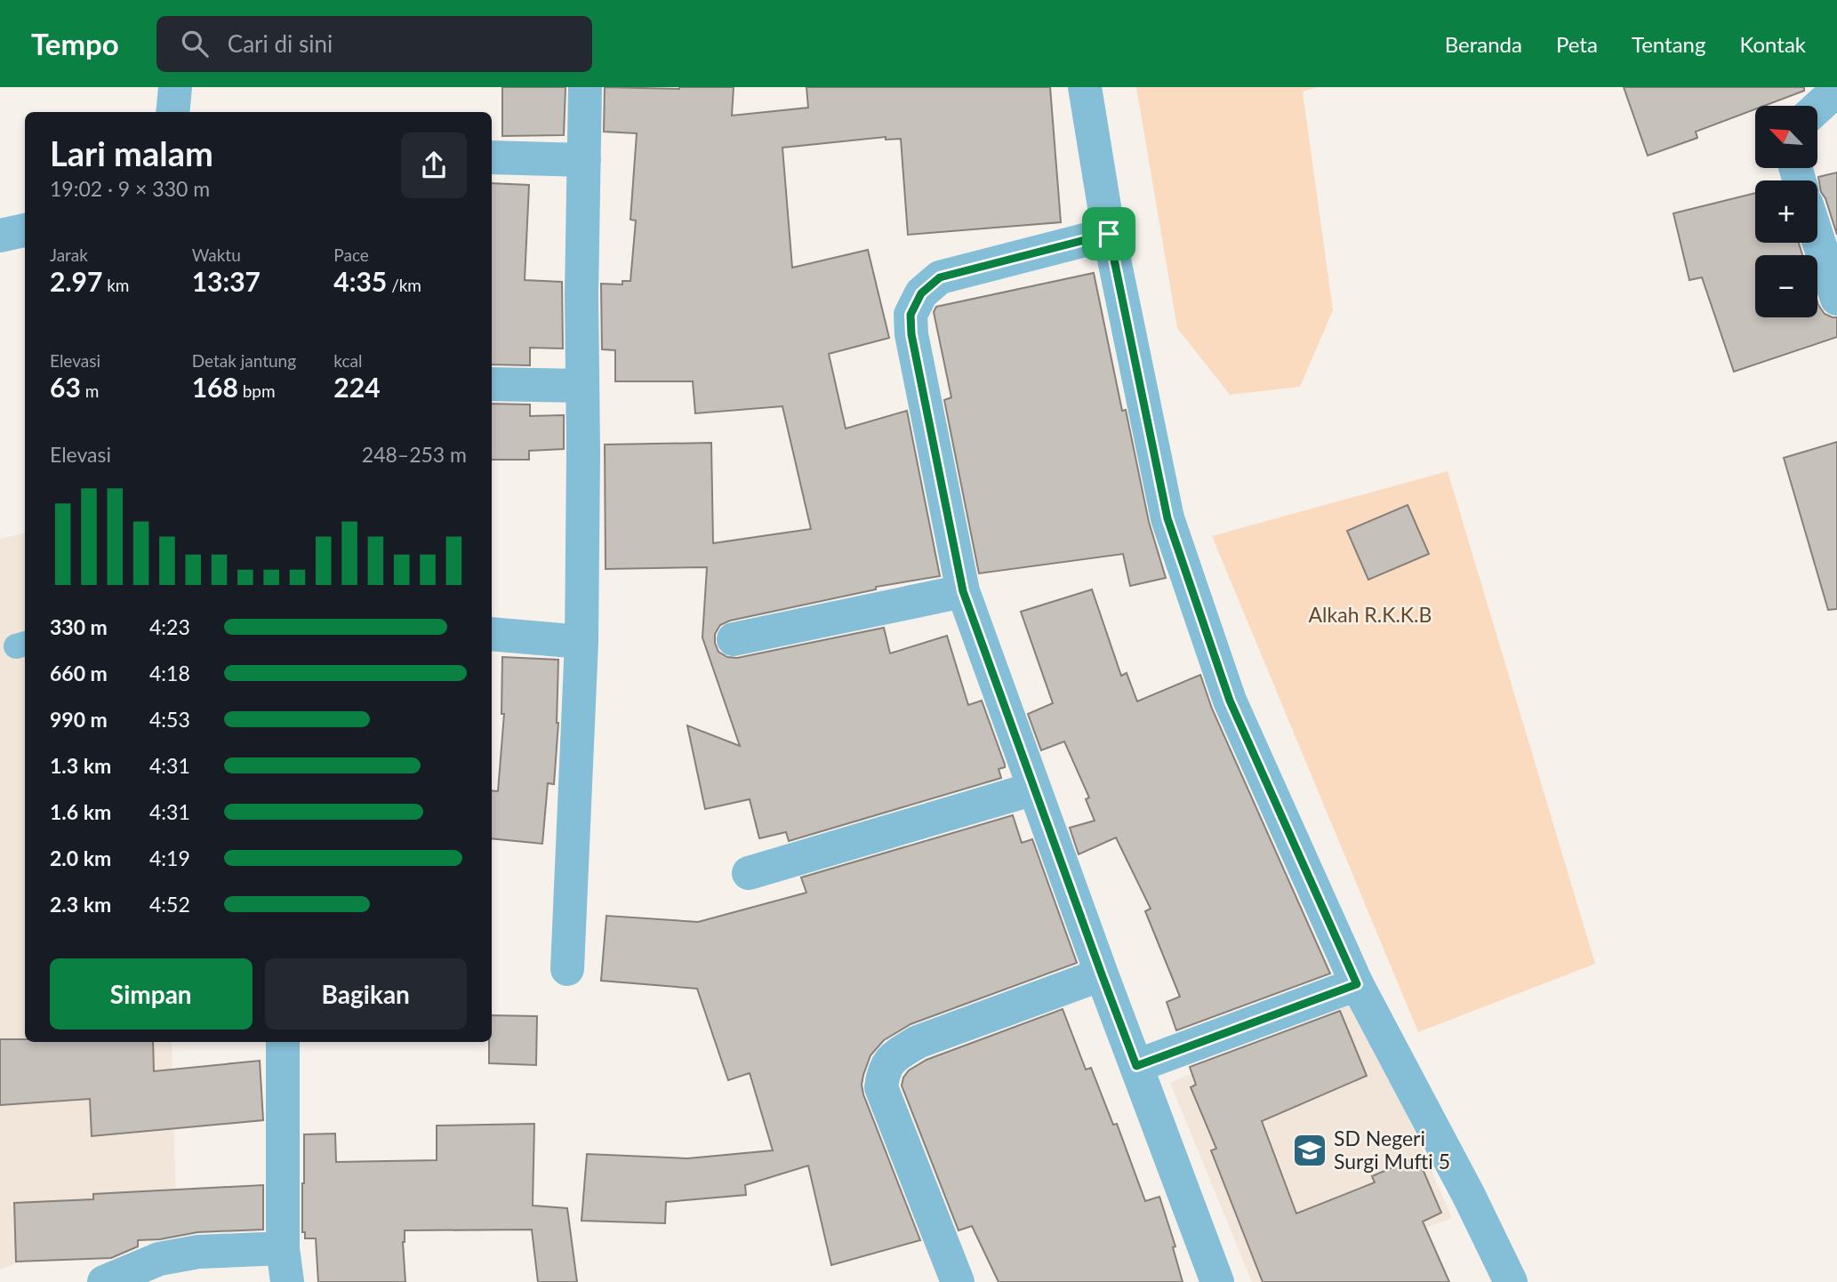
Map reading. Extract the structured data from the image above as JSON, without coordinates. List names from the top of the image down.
{
  "parks": ["Alkah R.K.K.B"],
  "places": {
    "school or university": ["SD Negeri Surgi Mufti 5"]
  },
  "north": "top left",
  "page": {
    "header": "Tempo",
    "search": "Cari di sini",
    "nav": [
      "Beranda",
      "Peta",
      "Tentang",
      "Kontak"
    ],
    "map_buttons": ["+", "−"],
    "heading": ["Lari malam", "19:02 · 9 × 330 m"],
    "stats": [
      ["Jarak", "2.97 km"],
      ["Waktu", "13:37"],
      ["Pace", "4:35 /km"],
      ["Elevasi", "63 m"],
      ["Detak jantung", "168 bpm"],
      ["kcal", "224"]
    ],
    "chart": ["Elevasi", "248–253 m"],
    "list": [
      {
        "name": "330 m",
        "note": "4:23"
      },
      {
        "name": "660 m",
        "note": "4:18"
      },
      {
        "name": "990 m",
        "note": "4:53"
      },
      {
        "name": "1.3 km",
        "note": "4:31"
      },
      {
        "name": "1.6 km",
        "note": "4:31"
      },
      {
        "name": "2.0 km",
        "note": "4:19"
      },
      {
        "name": "2.3 km",
        "note": "4:52"
      }
    ],
    "buttons": ["Simpan", "Bagikan"]
  }
}
